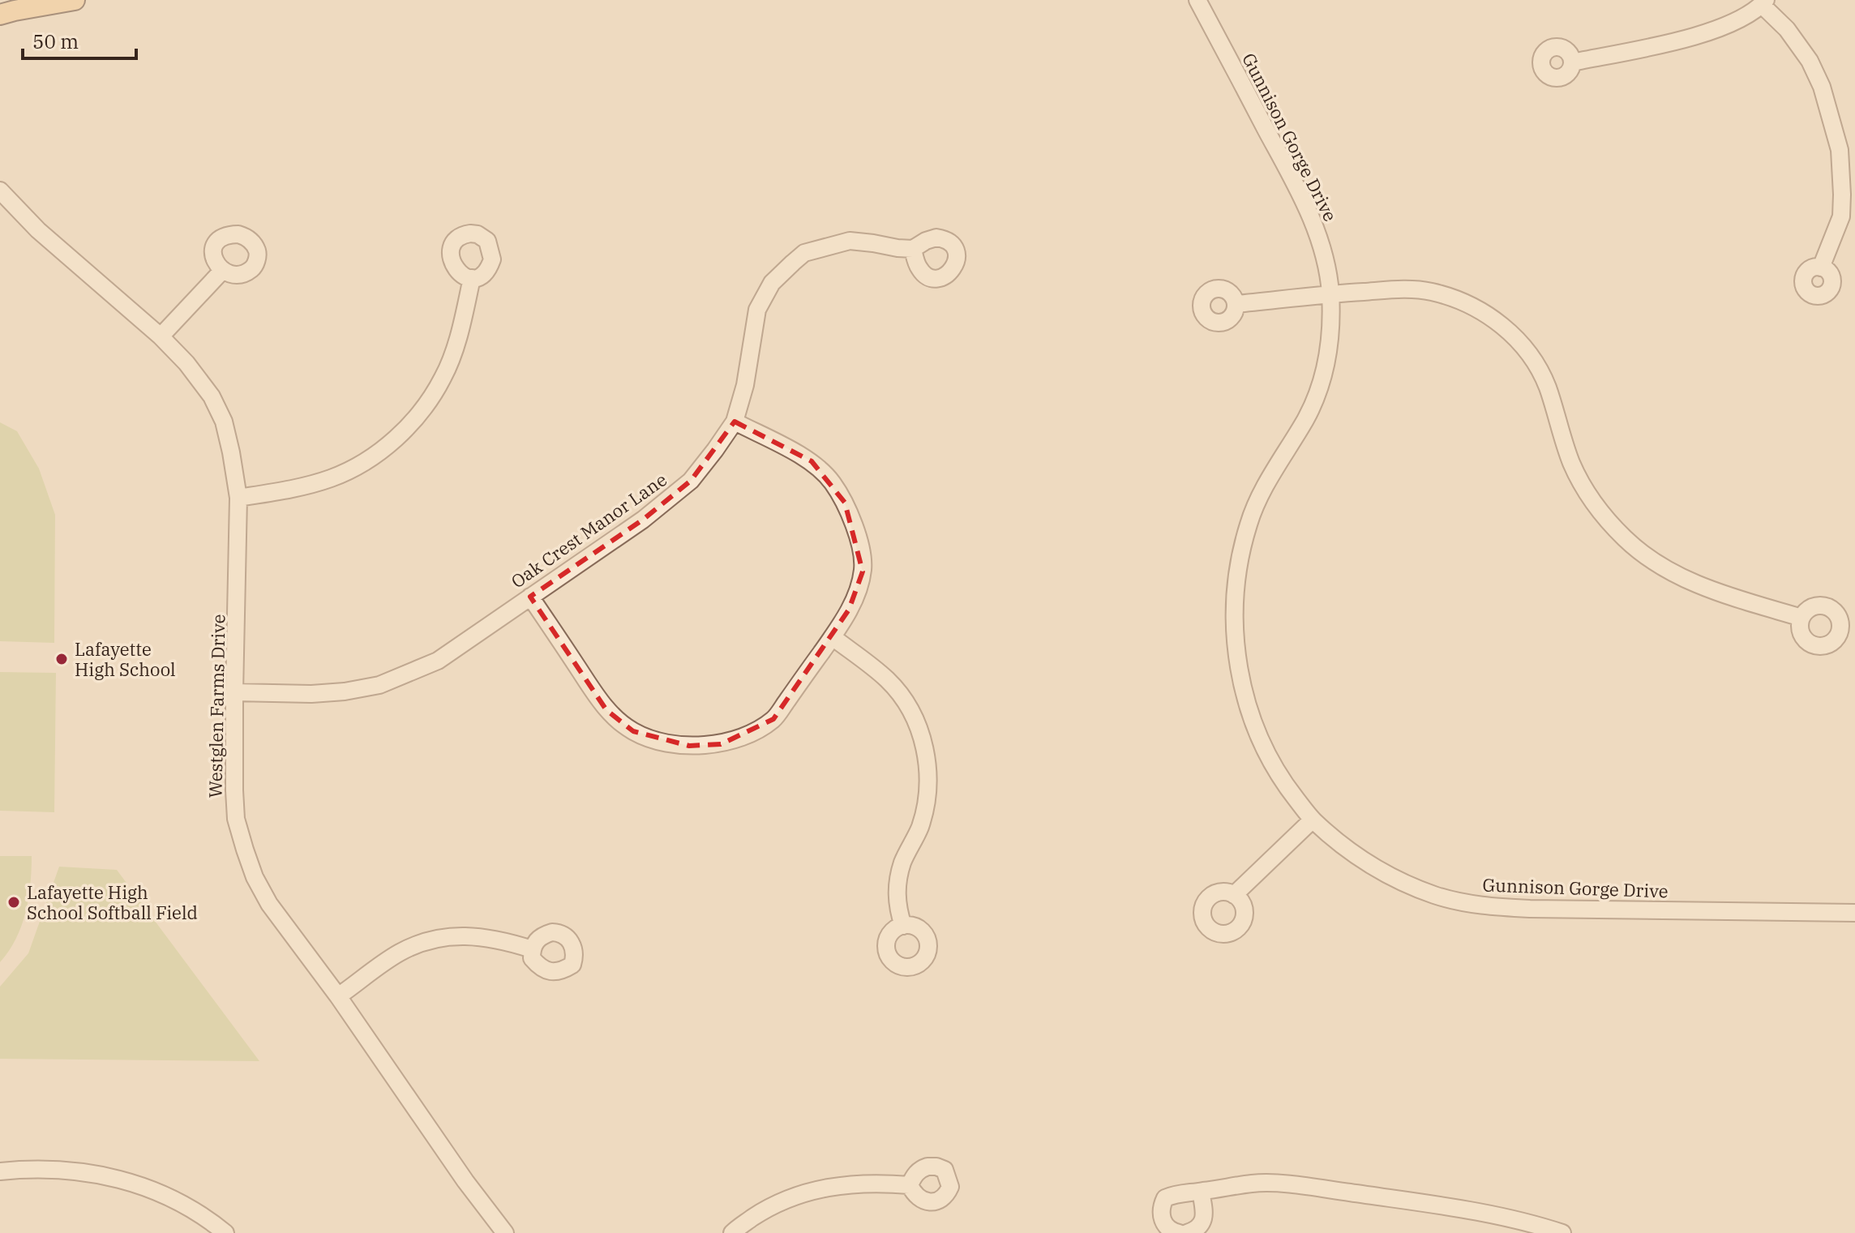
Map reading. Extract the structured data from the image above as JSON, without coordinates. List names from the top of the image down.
{
  "streets": {
    "street": ["Gunnison Gorge Drive", "Oak Crest Manor Lane", "Westglen Farms Drive"]
  },
  "crossings": [
    ["Oak Crest Manor Lane", "Westglen Farms Drive"]
  ],
  "places": ["Lafayette High School", "Lafayette High School Softball Field"],
  "scale_bar": "50 m"
}
